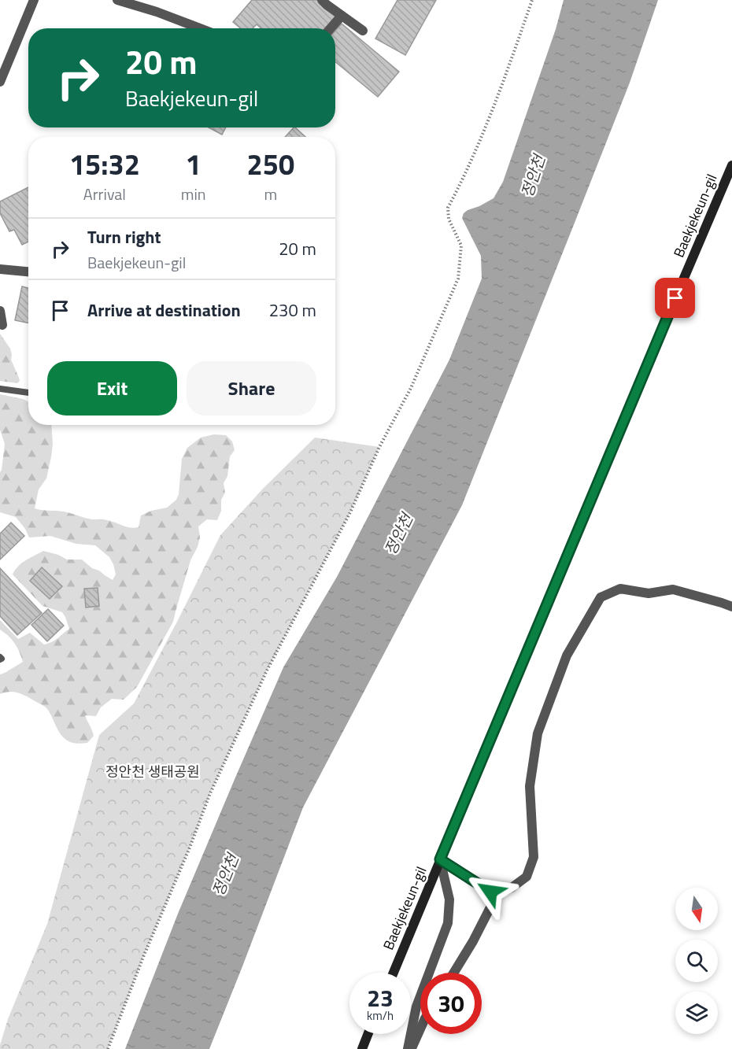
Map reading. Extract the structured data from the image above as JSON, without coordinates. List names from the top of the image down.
{
  "streets": {
    "main road": ["Baekjekeun-gil"]
  },
  "water": ["정안천"],
  "parks": ["정안천 생태공원"],
  "north": "bottom",
  "page": {
    "turn": ["20 m", "Baekjekeun-gil"],
    "eta": [
      "15:32",
      "Arrival",
      "1",
      "min",
      "250",
      "m"
    ],
    "list": [
      {
        "name": "Turn right",
        "note": "Baekjekeun-gil",
        "value": "20 m"
      },
      {
        "name": "Arrive at destination",
        "value": "230 m"
      }
    ],
    "buttons": ["Exit", "Share"],
    "speed": "23 km/h",
    "limit": "30"
  }
}
